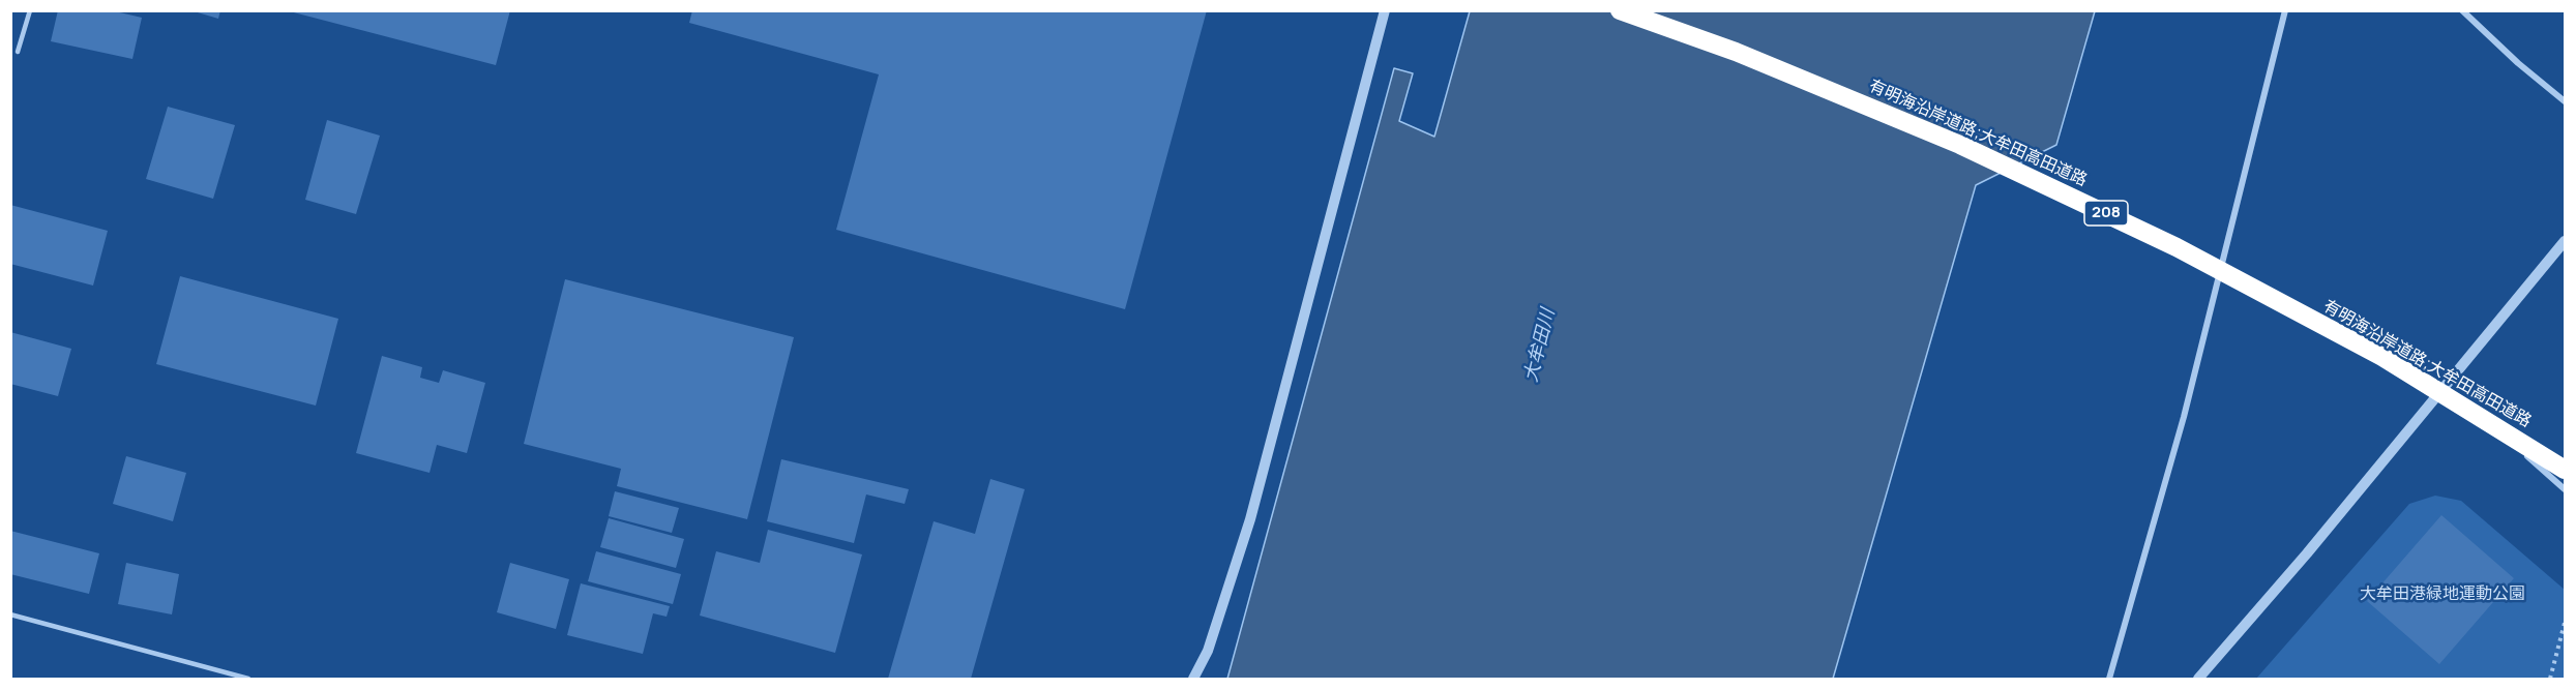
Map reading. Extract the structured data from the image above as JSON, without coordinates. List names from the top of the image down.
{
  "streets": {
    "highway": ["有明海沿岸道路;大牟田高田道路", "208"]
  },
  "water": ["大牟田川"],
  "parks": ["大牟田港緑地運動公園"]
}
